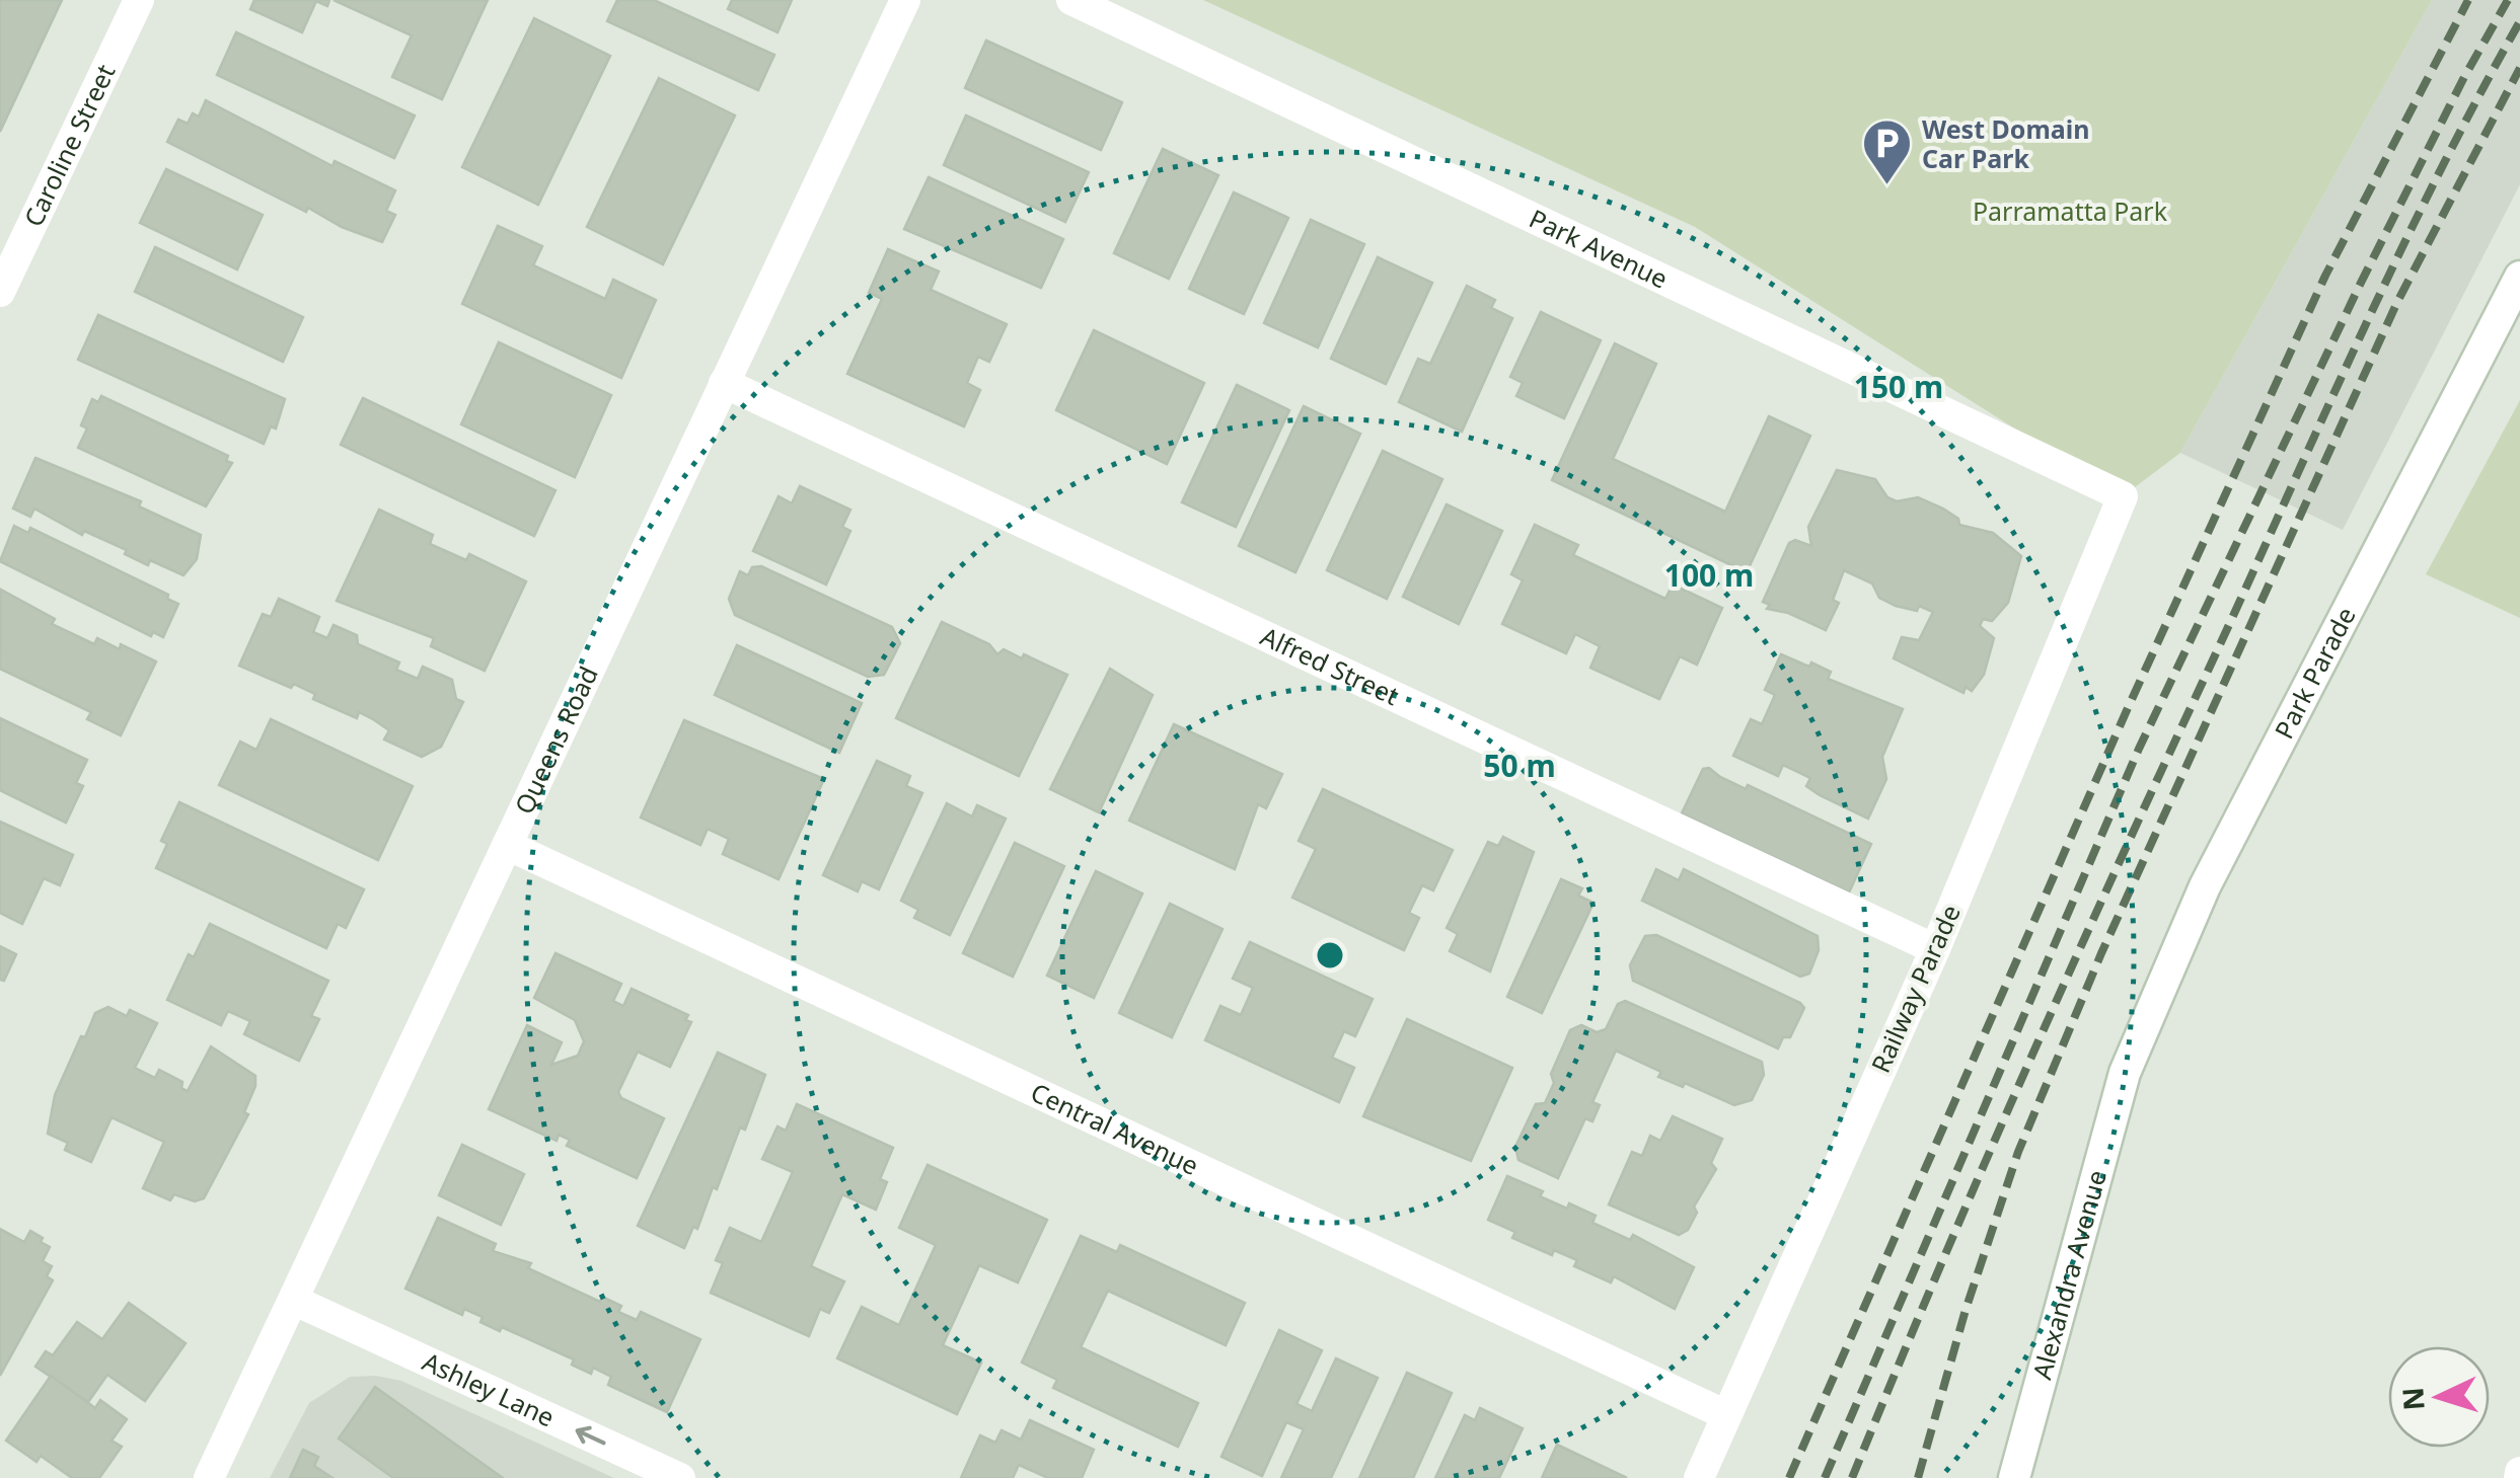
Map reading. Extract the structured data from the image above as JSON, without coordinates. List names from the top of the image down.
{
  "streets": {
    "street": [
      "Caroline Street",
      "Park Avenue",
      "Alfred Street",
      "Park Parade",
      "Queens Road",
      "Railway Parade",
      "Central Avenue",
      "Alexandra Avenue",
      "Ashley Lane"
    ]
  },
  "crossings": [
    ["Park Avenue", "Railway Parade"],
    ["Alfred Street", "Queens Road"],
    ["Alfred Street", "Railway Parade"],
    ["Park Parade", "Alexandra Avenue"],
    ["Queens Road", "Central Avenue"],
    ["Queens Road", "Ashley Lane"],
    ["Railway Parade", "Central Avenue"]
  ],
  "one_way": ["Ashley Lane"],
  "parks": ["Parramatta Park"],
  "places": {
    "parking": ["West Domain Car Park"]
  },
  "north": "left",
  "rings": ["150 m", "100 m", "50 m"]
}
